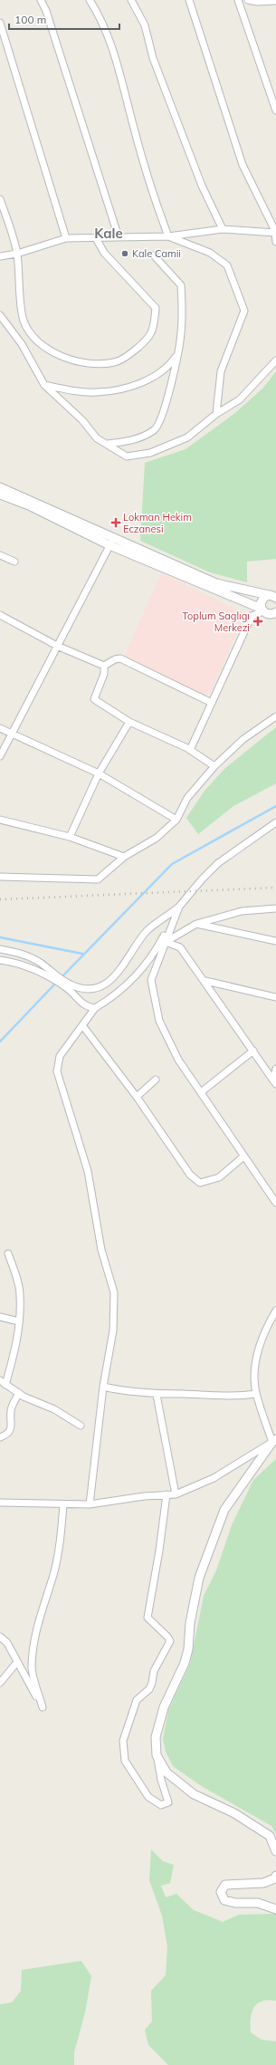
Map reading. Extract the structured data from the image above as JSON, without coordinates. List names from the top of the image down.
{
  "districts": ["Kale"],
  "places": {
    "other": ["Kale Camii"],
    "health": ["Lokman Hekim Eczanesi", "Toplum Saglıgı Merkezi"]
  },
  "scale_bar": "100 m"
}
